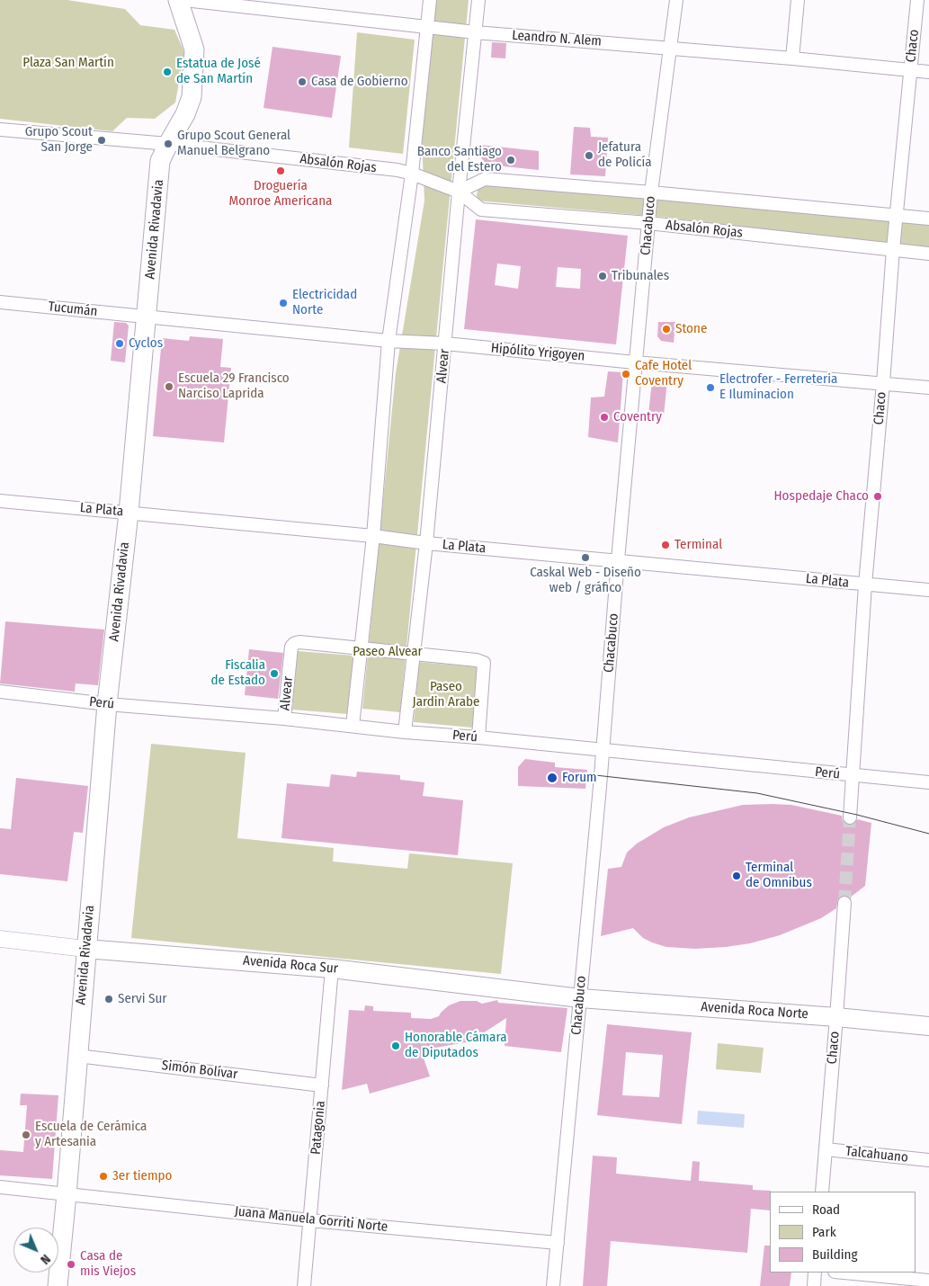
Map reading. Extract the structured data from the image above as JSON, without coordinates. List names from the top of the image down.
{
  "streets": {
    "main road": ["Avenida Rivadavia", "Avenida Roca Sur", "Avenida Roca Norte"],
    "street": [
      "Leandro N. Alem",
      "Chaco",
      "Absalón Rojas",
      "Chacabuco",
      "Tucumán",
      "Hipólito Yrigoyen",
      "Alvear",
      "La Plata",
      "Perú",
      "Simón Bolívar",
      "Patagonia",
      "Talcahuano",
      "Juana Manuela Gorriti Norte"
    ]
  },
  "crossings": [
    ["Leandro N. Alem", "Chaco"],
    ["Leandro N. Alem", "Chacabuco"],
    ["Leandro N. Alem", "Alvear"],
    ["Chaco", "Absalón Rojas"],
    ["Chaco", "Hipólito Yrigoyen"],
    ["Chaco", "La Plata"],
    ["Chaco", "Perú"],
    ["Chaco", "Avenida Roca Norte"],
    ["Chaco", "Talcahuano"],
    ["Absalón Rojas", "Chacabuco"],
    ["Absalón Rojas", "Avenida Rivadavia"],
    ["Absalón Rojas", "Alvear"],
    ["Chacabuco", "Hipólito Yrigoyen"],
    ["Chacabuco", "La Plata"],
    ["Chacabuco", "Perú"],
    ["Chacabuco", "Avenida Roca Sur"],
    ["Chacabuco", "Avenida Roca Norte"],
    ["Chacabuco", "Juana Manuela Gorriti Norte"],
    ["Avenida Rivadavia", "Tucumán"],
    ["Avenida Rivadavia", "Hipólito Yrigoyen"],
    ["Avenida Rivadavia", "La Plata"],
    ["Avenida Rivadavia", "Perú"],
    ["Avenida Rivadavia", "Avenida Roca Sur"],
    ["Avenida Rivadavia", "Simón Bolívar"],
    ["Avenida Rivadavia", "Juana Manuela Gorriti Norte"],
    ["Tucumán", "Hipólito Yrigoyen"],
    ["Hipólito Yrigoyen", "Alvear"],
    ["Alvear", "La Plata"],
    ["Alvear", "Perú"],
    ["Avenida Roca Sur", "Avenida Roca Norte"],
    ["Avenida Roca Sur", "Patagonia"],
    ["Simón Bolívar", "Patagonia"],
    ["Patagonia", "Juana Manuela Gorriti Norte"]
  ],
  "parks": ["Plaza San Martín", "Paseo Alvear", "Paseo Jardin Arabe"],
  "places": [
    "Estatua de José de San Martín",
    "Casa de Gobierno",
    "Grupo Scout San Jorge",
    "Grupo Scout General Manuel Belgrano",
    "Jefatura de Policía",
    "Banco Santiago del Estero",
    "Droguería Monroe Americana",
    "Tribunales",
    "Electricidad Norte",
    "Stone",
    "Cyclos",
    "Cafe Hotel Coventry",
    "Escuela 29 Francisco Narciso Laprida",
    "Electrofer - Ferreteria E Iluminacion",
    "Coventry",
    "Hospedaje Chaco",
    "Terminal",
    "Caskal Web - Diseño web / gráfico",
    "Fiscalia de Estado",
    "Forum",
    "Terminal de Omnibus",
    "Servi Sur",
    "Honorable Cámara de Diputados",
    "Escuela de Cerámica y Artesania",
    "3er tiempo",
    "Casa de mis Viejos"
  ],
  "legend": ["Road", "Park", "Building"],
  "north": "bottom right"
}
